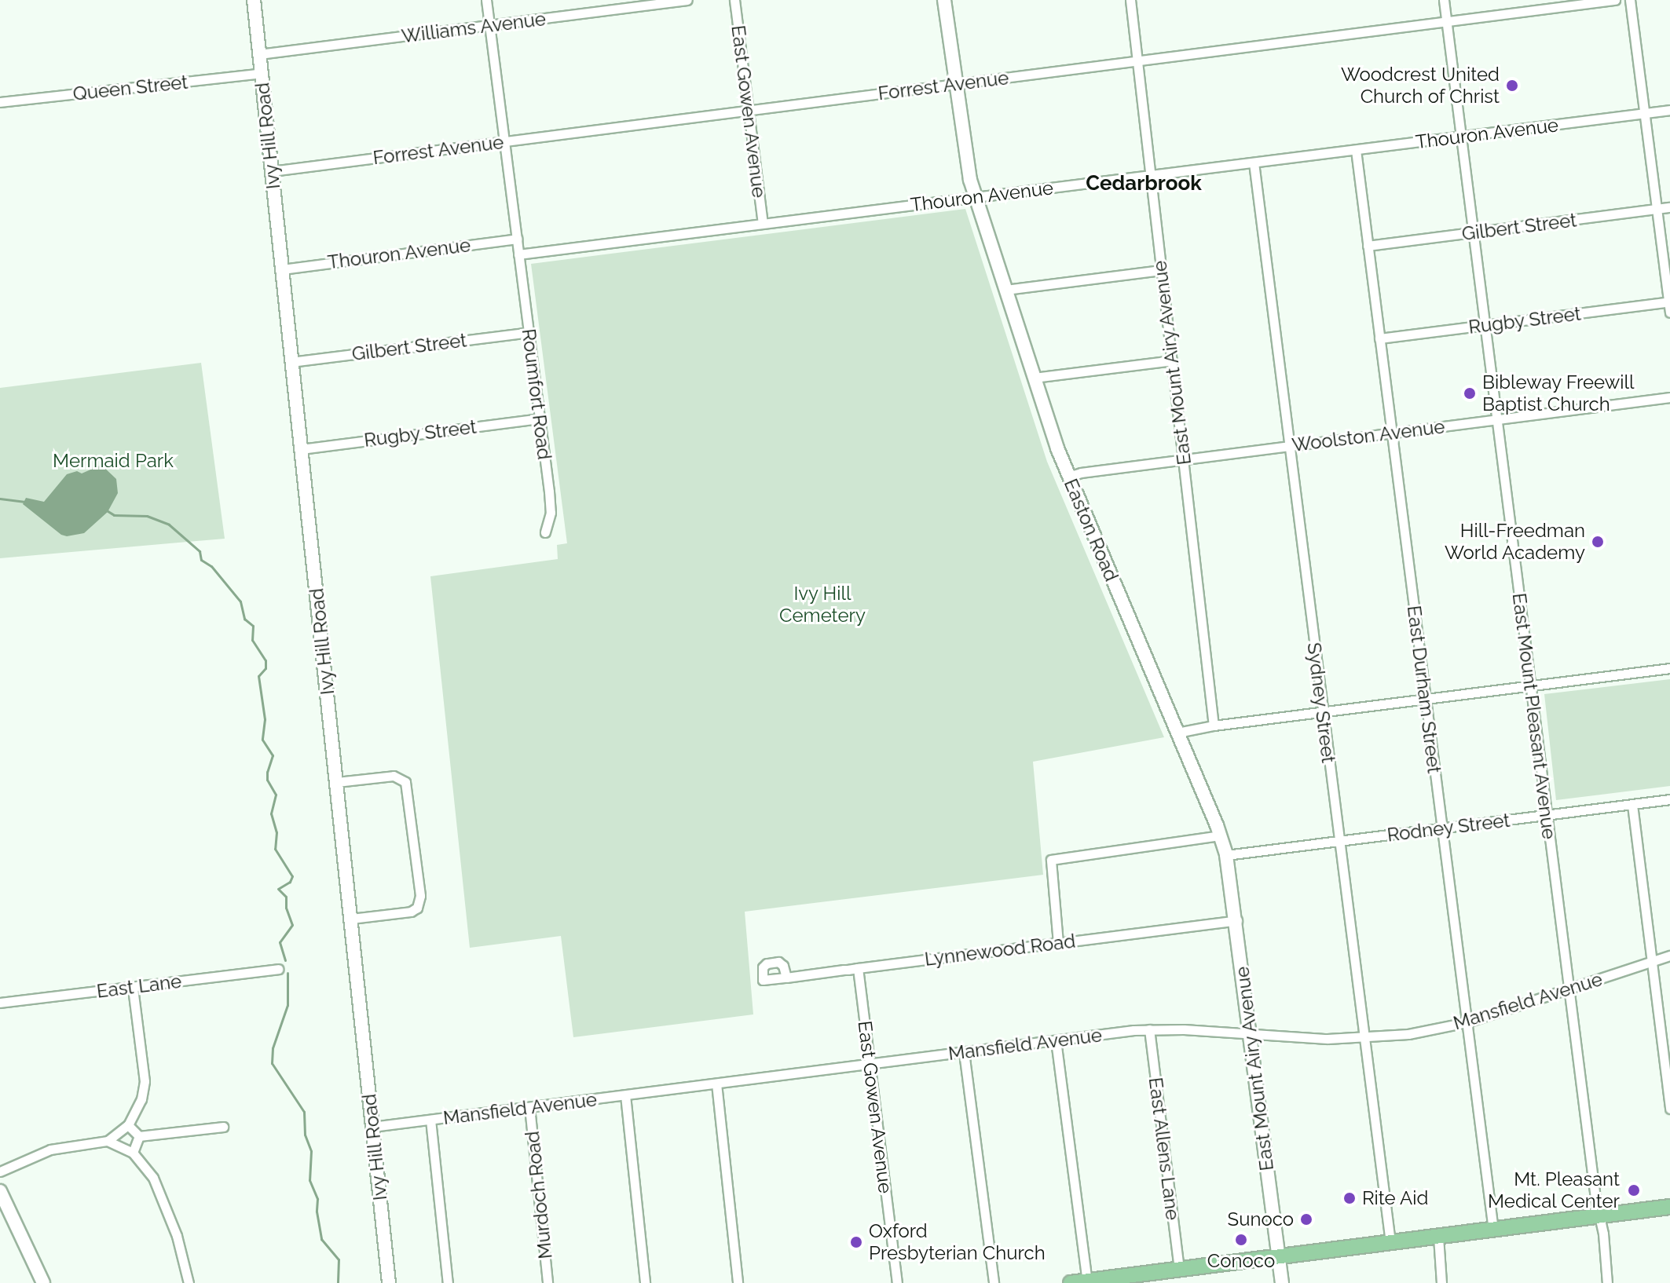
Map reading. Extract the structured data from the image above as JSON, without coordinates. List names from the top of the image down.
{
  "streets": {
    "main road": ["Ivy Hill Road", "East Mount Airy Avenue", "Easton Road"],
    "street": [
      "Williams Avenue",
      "Forrest Avenue",
      "Queen Street",
      "East Gowen Avenue",
      "Thouron Avenue",
      "Gilbert Street",
      "Rugby Street",
      "Roumfort Road",
      "Woolston Avenue",
      "East Durham Street",
      "Sydney Street",
      "East Mount Pleasant Avenue",
      "Rodney Street",
      "Lynnewood Road",
      "East Lane",
      "Mansfield Avenue",
      "East Allens Lane",
      "Murdoch Road"
    ]
  },
  "crossings": [
    ["Williams Avenue", "Ivy Hill Road"],
    ["Forrest Avenue", "East Gowen Avenue"],
    ["Forrest Avenue", "Ivy Hill Road"],
    ["Forrest Avenue", "East Mount Airy Avenue"],
    ["Forrest Avenue", "Easton Road"],
    ["Forrest Avenue", "East Mount Pleasant Avenue"],
    ["Queen Street", "Ivy Hill Road"],
    ["East Gowen Avenue", "Thouron Avenue"],
    ["East Gowen Avenue", "Lynnewood Road"],
    ["East Gowen Avenue", "Mansfield Avenue"],
    ["Thouron Avenue", "Ivy Hill Road"],
    ["Thouron Avenue", "East Mount Airy Avenue"],
    ["Thouron Avenue", "Roumfort Road"],
    ["Thouron Avenue", "Easton Road"],
    ["Thouron Avenue", "East Durham Street"],
    ["Thouron Avenue", "Sydney Street"],
    ["Thouron Avenue", "East Mount Pleasant Avenue"],
    ["Ivy Hill Road", "Gilbert Street"],
    ["Ivy Hill Road", "Rugby Street"],
    ["Ivy Hill Road", "Mansfield Avenue"],
    ["Gilbert Street", "Roumfort Road"],
    ["Gilbert Street", "East Durham Street"],
    ["Gilbert Street", "East Mount Pleasant Avenue"],
    ["Rugby Street", "Roumfort Road"],
    ["Rugby Street", "East Durham Street"],
    ["Rugby Street", "East Mount Pleasant Avenue"],
    ["East Mount Airy Avenue", "Woolston Avenue"],
    ["East Mount Airy Avenue", "Easton Road"],
    ["East Mount Airy Avenue", "Rodney Street"],
    ["East Mount Airy Avenue", "Lynnewood Road"],
    ["East Mount Airy Avenue", "Mansfield Avenue"],
    ["Woolston Avenue", "Easton Road"],
    ["Woolston Avenue", "East Durham Street"],
    ["Woolston Avenue", "Sydney Street"],
    ["Woolston Avenue", "East Mount Pleasant Avenue"],
    ["Easton Road", "Rodney Street"],
    ["East Durham Street", "Rodney Street"],
    ["East Durham Street", "Mansfield Avenue"],
    ["Sydney Street", "Rodney Street"],
    ["Sydney Street", "Mansfield Avenue"],
    ["East Mount Pleasant Avenue", "Rodney Street"],
    ["East Mount Pleasant Avenue", "Mansfield Avenue"],
    ["Mansfield Avenue", "East Allens Lane"],
    ["Mansfield Avenue", "Murdoch Road"]
  ],
  "districts": ["Cedarbrook"],
  "parks": ["Mermaid Park", "Ivy Hill Cemetery"],
  "places": [
    "Woodcrest United Church of Christ",
    "Bibleway Freewill Baptist Church",
    "Hill-Freedman World Academy",
    "Mt. Pleasant Medical Center",
    "Rite Aid",
    "Sunoco",
    "Conoco",
    "Oxford Presbyterian Church"
  ]
}
